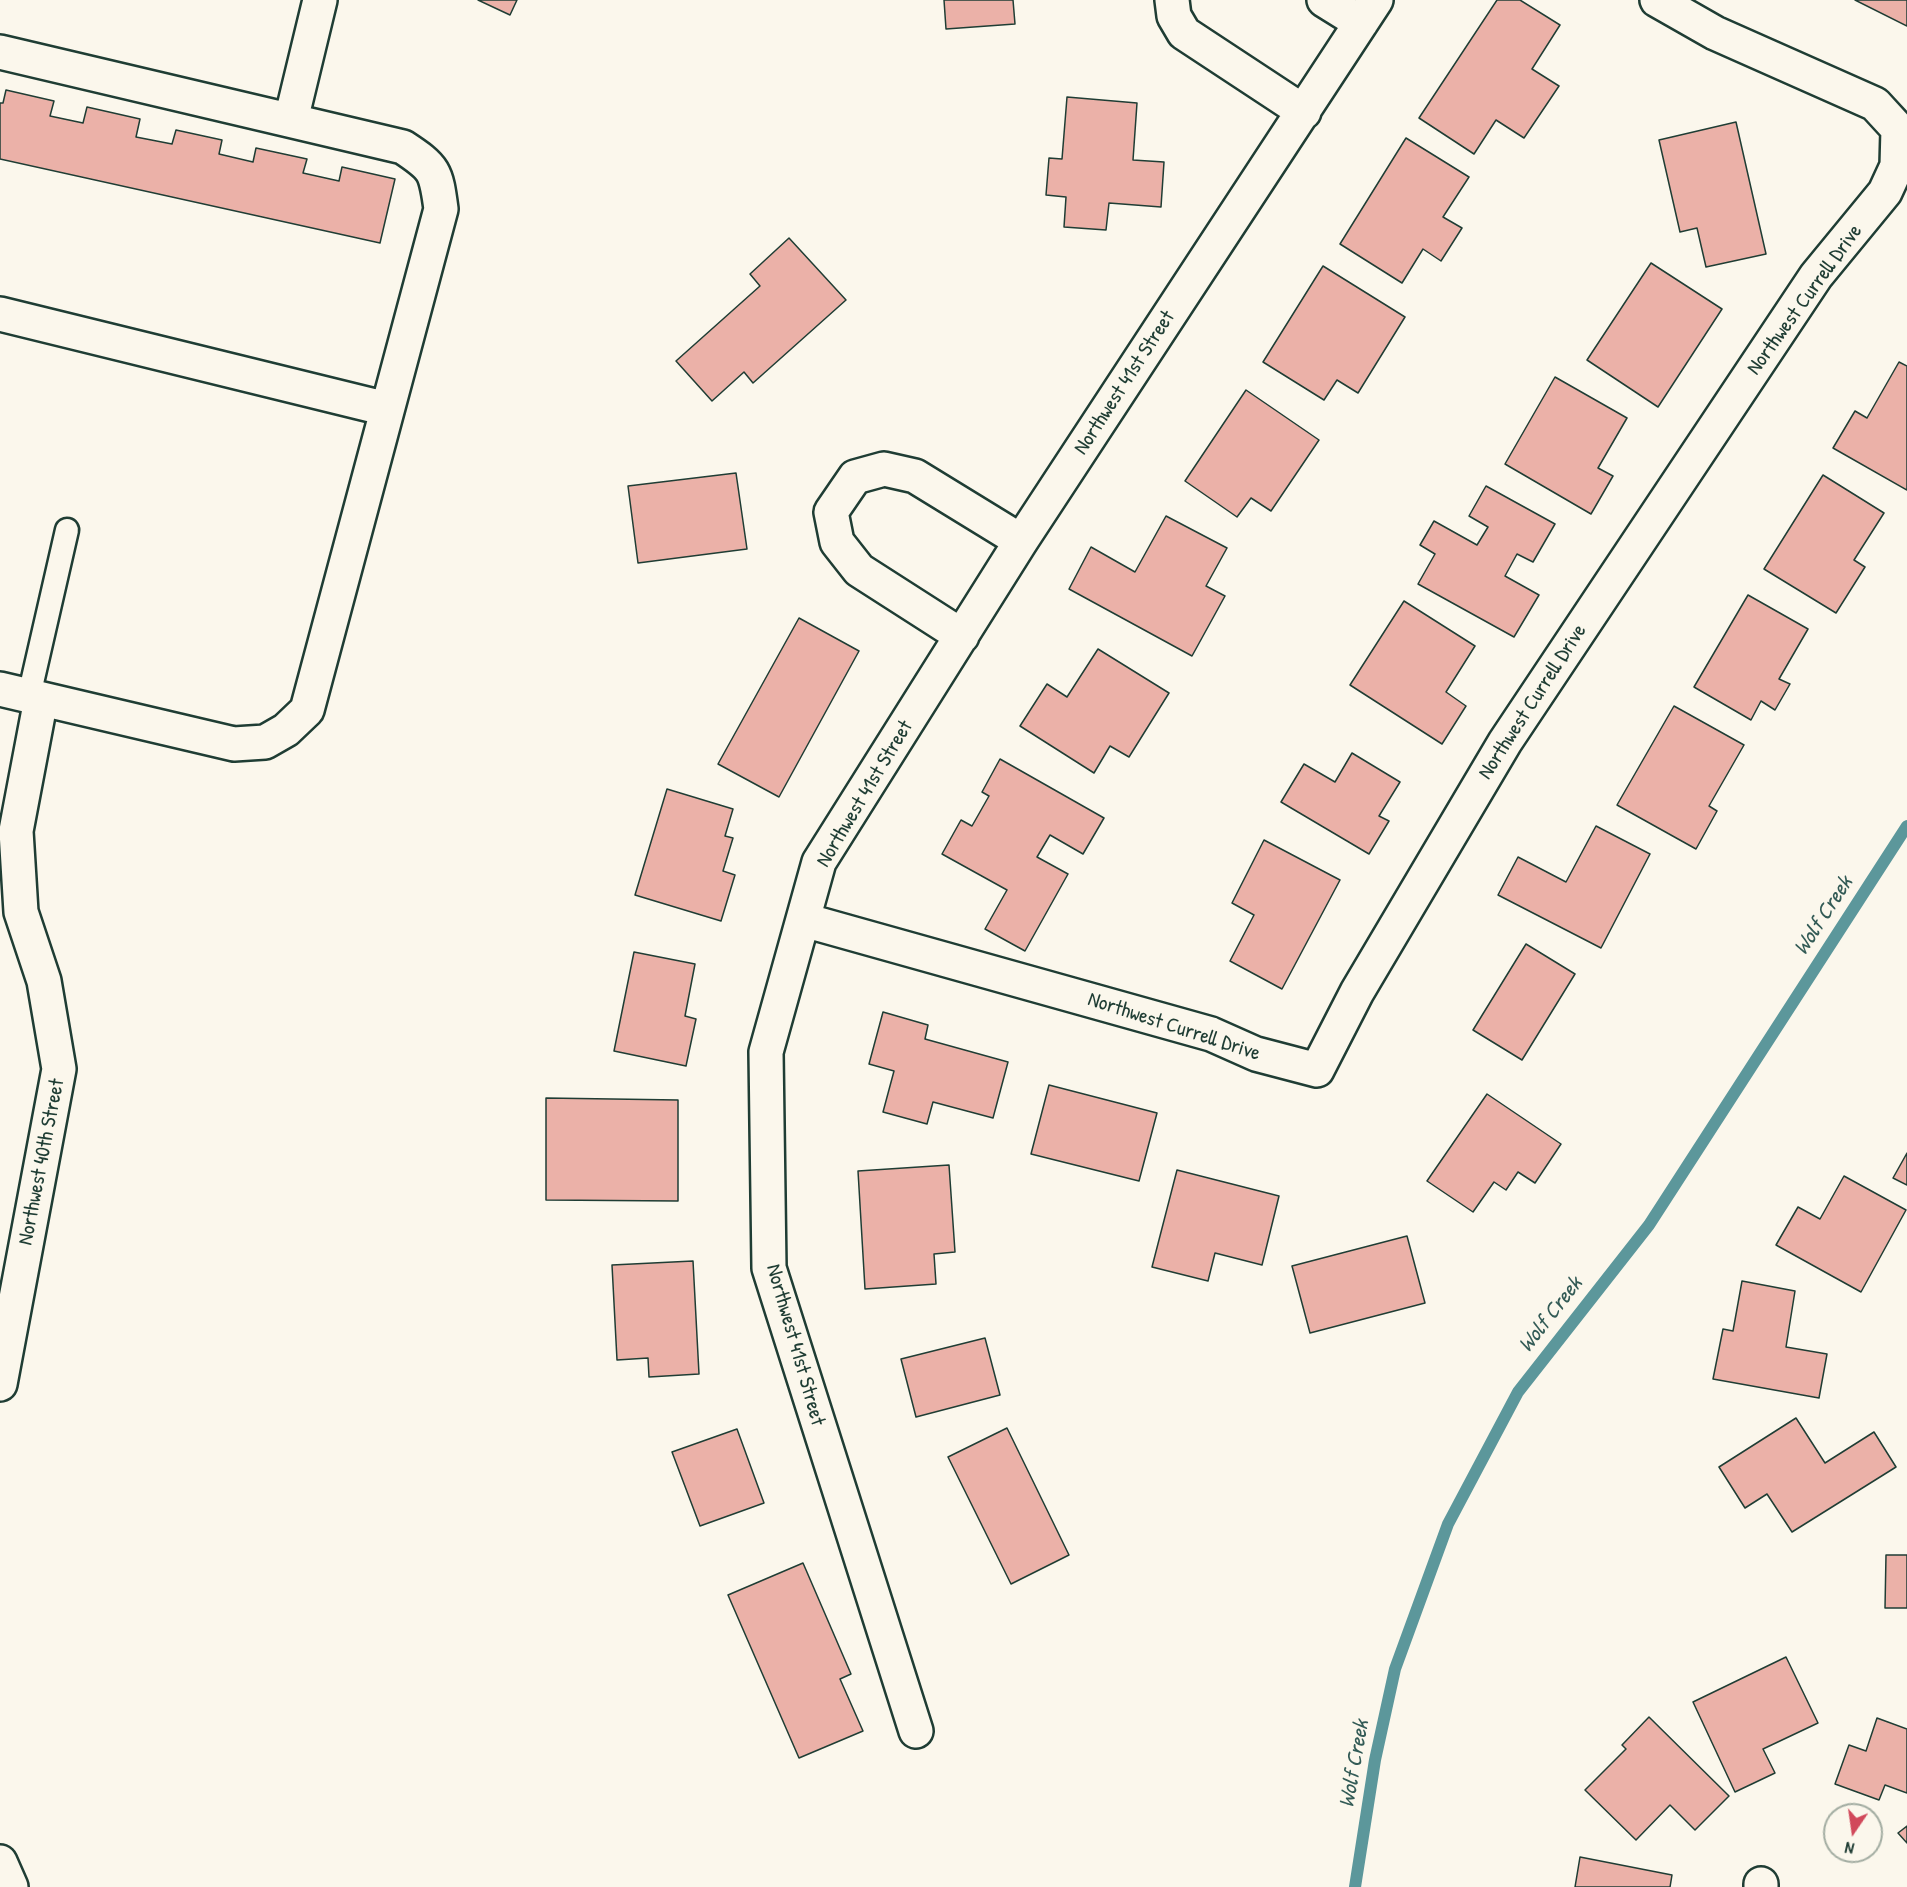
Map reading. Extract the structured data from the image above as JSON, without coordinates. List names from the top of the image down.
{
  "streets": {
    "street": ["Northwest Currell Drive", "Northwest 41st Street", "Northwest 40th Street"]
  },
  "crossings": [
    ["Northwest Currell Drive", "Northwest 41st Street"]
  ],
  "water": ["Wolf Creek"],
  "north": "bottom"
}
